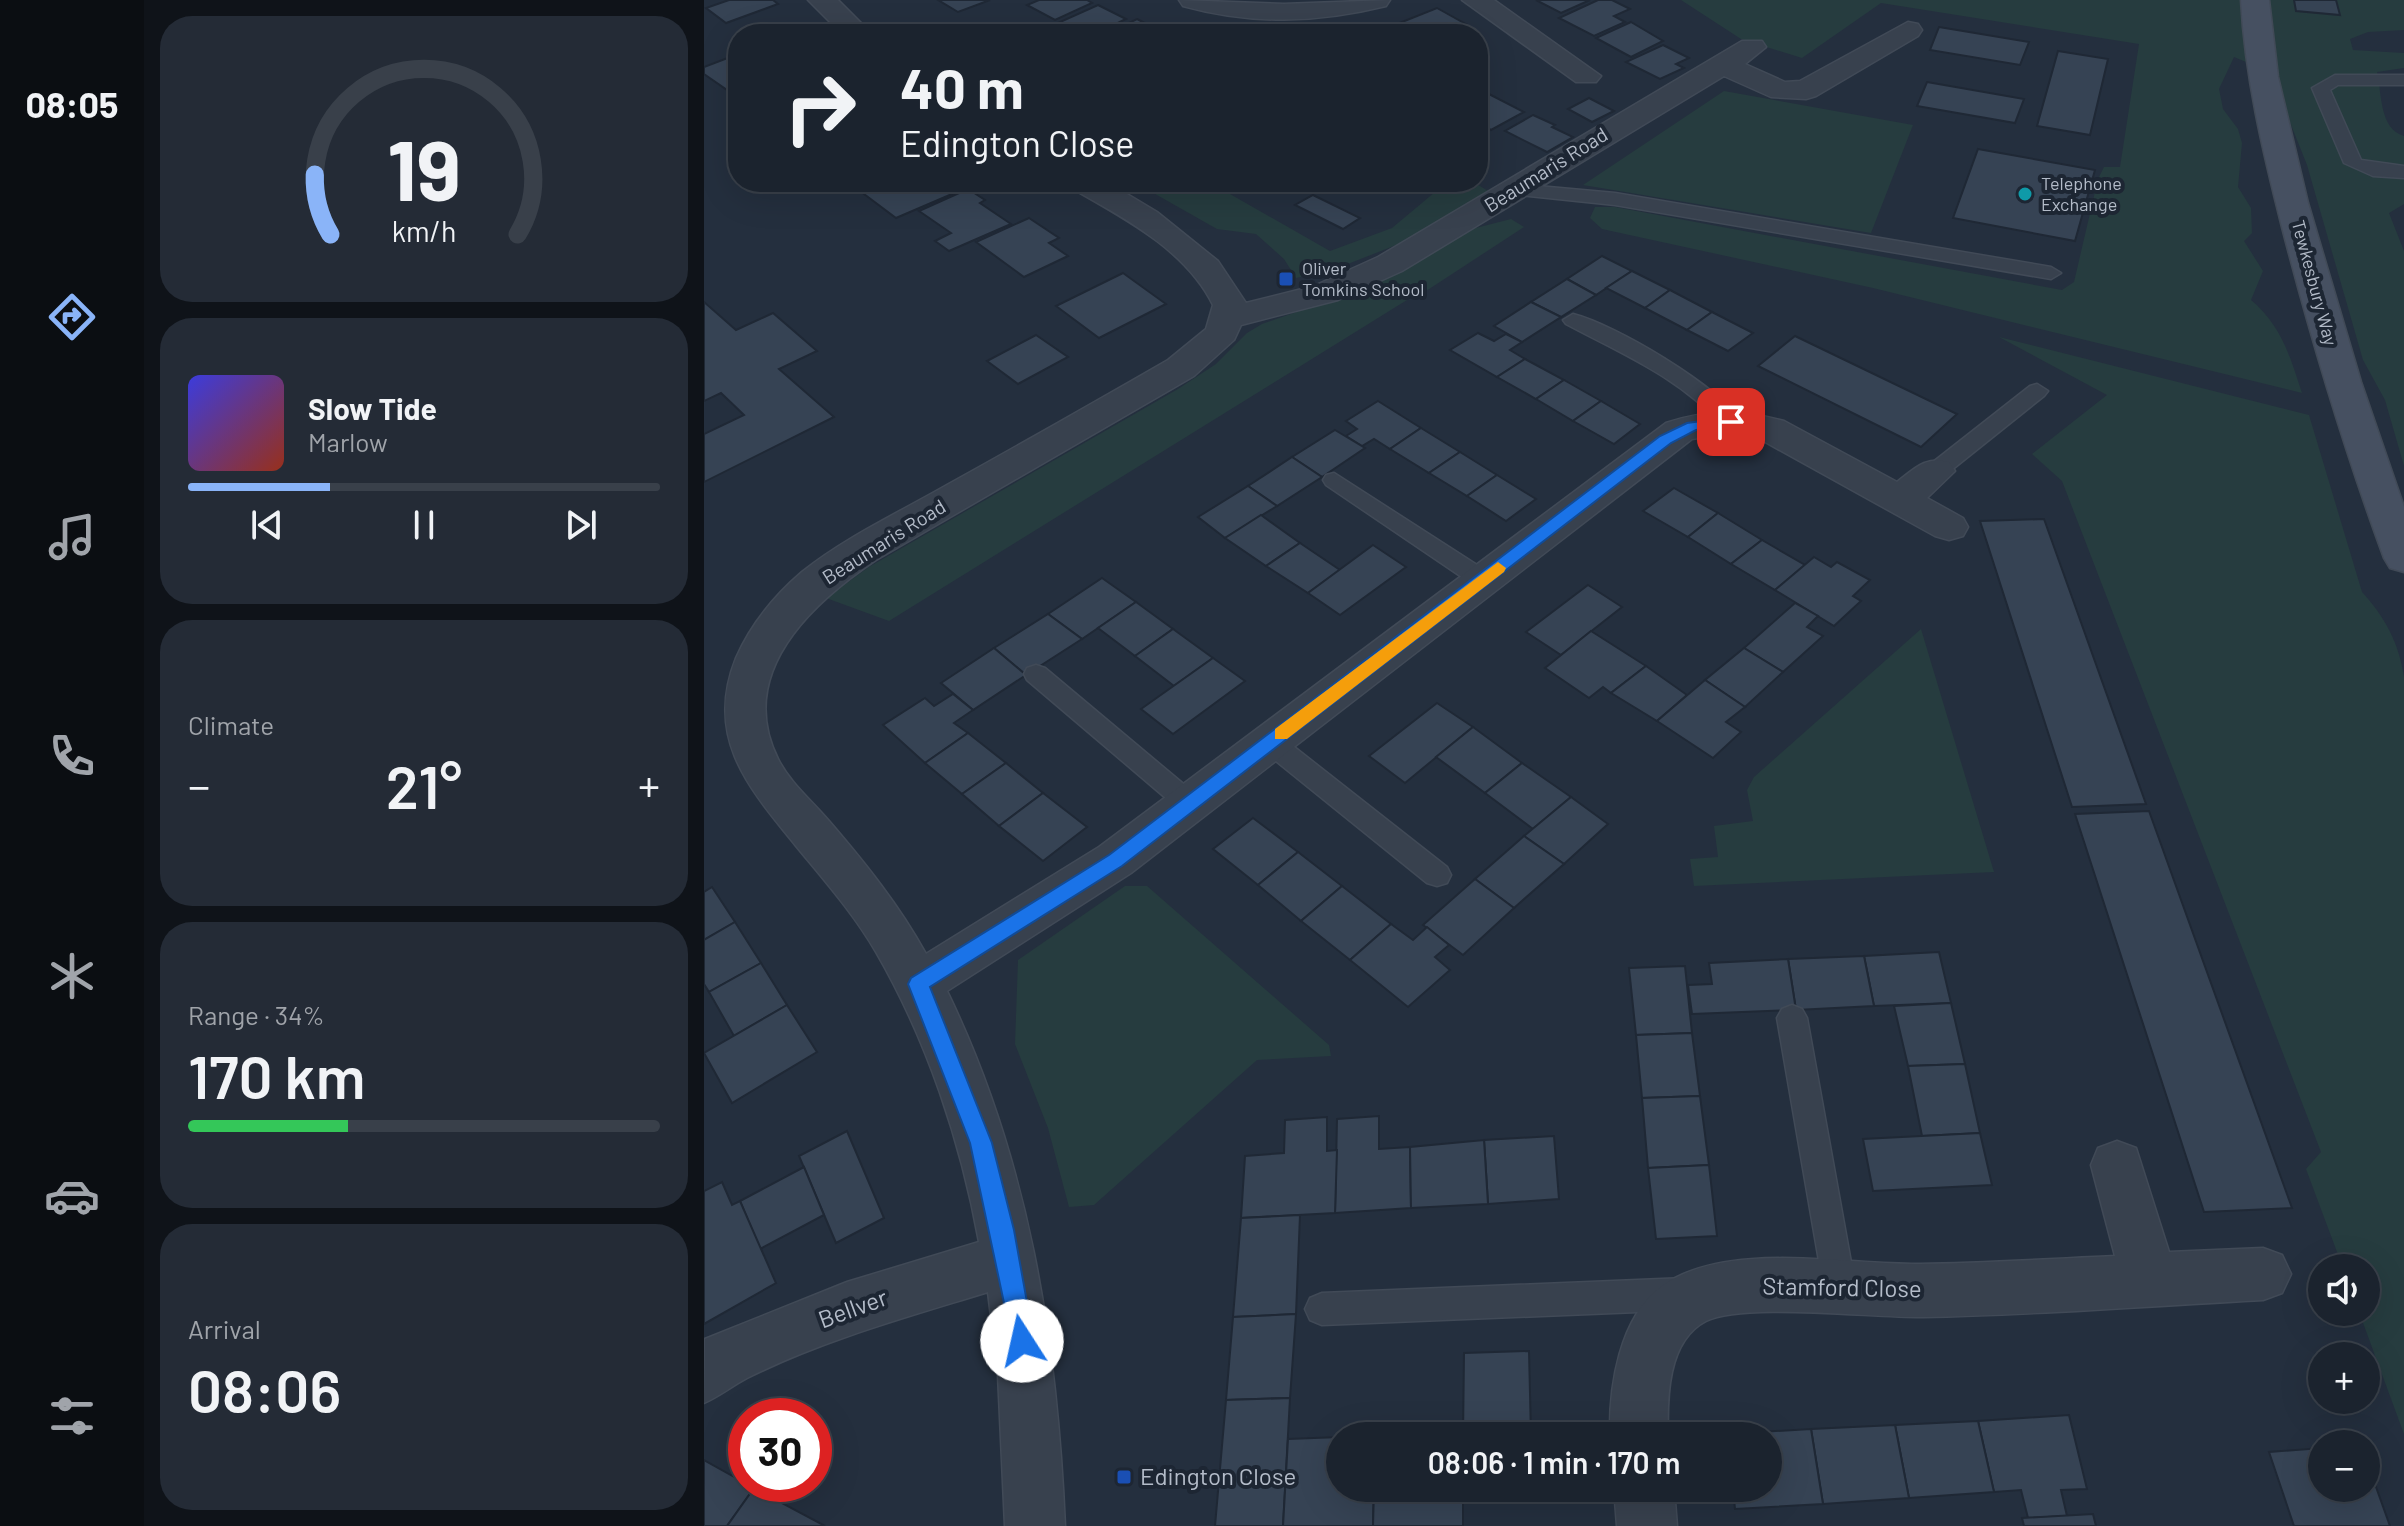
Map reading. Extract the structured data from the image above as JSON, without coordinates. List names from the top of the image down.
{
  "streets": {
    "main road": ["Tewkesbury Way"],
    "street": ["Beaumaris Road", "Stamford Close", "Bellver"]
  },
  "crossings": [
    ["Beaumaris Road", "Bellver"]
  ],
  "places": {
    "other": ["Telephone Exchange"],
    "transit": ["Oliver Tomkins School", "Edington Close"]
  },
  "page": {
    "tabs": "08:05",
    "turn": ["40 m", "Edington Close"],
    "song": ["Slow Tide", "Marlow"],
    "tile": [
      "Climate",
      ["Range · 34%", "170 km"],
      ["Arrival", "08:06"]
    ],
    "heat": ["−", "21°", "+"],
    "map_buttons": ["+", "−"],
    "limit": "30",
    "trip": "08:06 · 1 min · 170 m",
    "gauge": ["19", "km/h"]
  }
}
